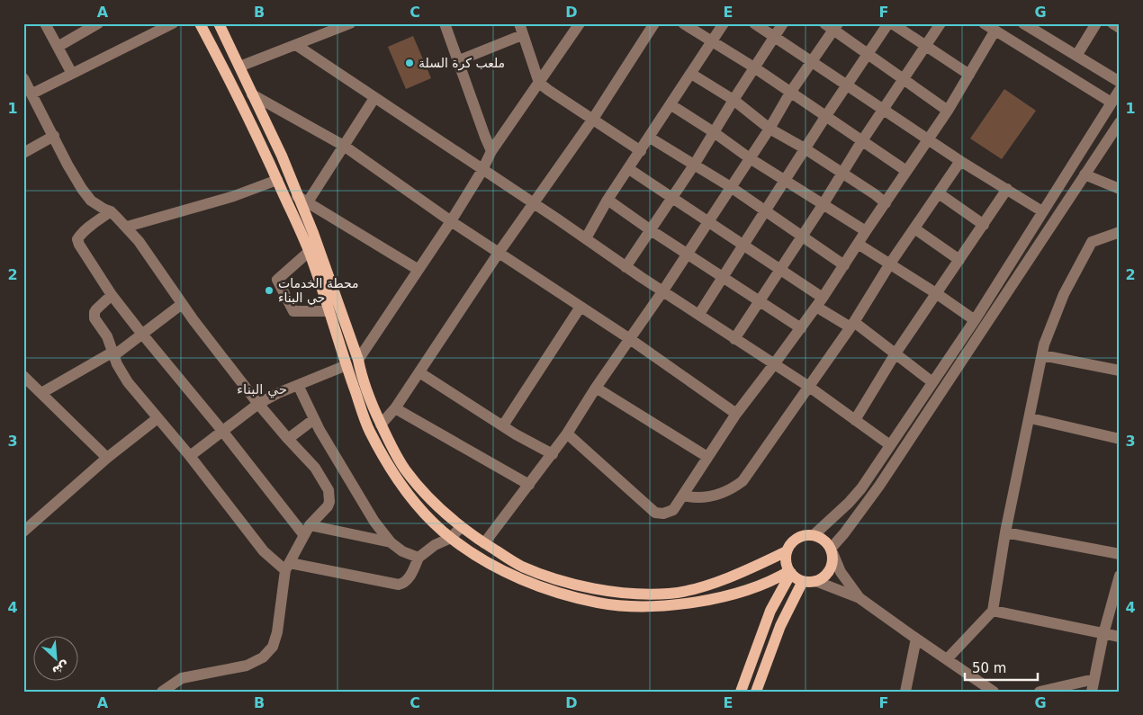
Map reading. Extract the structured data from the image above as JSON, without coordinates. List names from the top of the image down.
{
  "districts": ["حي البناء"],
  "places": ["ملعب كرة السلة", "محطة الخدمات حي البناء"],
  "scale_bar": "50 m",
  "north": "bottom right",
  "grid": {
    "columns": [
      "A",
      "B",
      "C",
      "D",
      "E",
      "F",
      "G"
    ],
    "rows": [
      "1",
      "2",
      "3",
      "4"
    ]
  }
}
